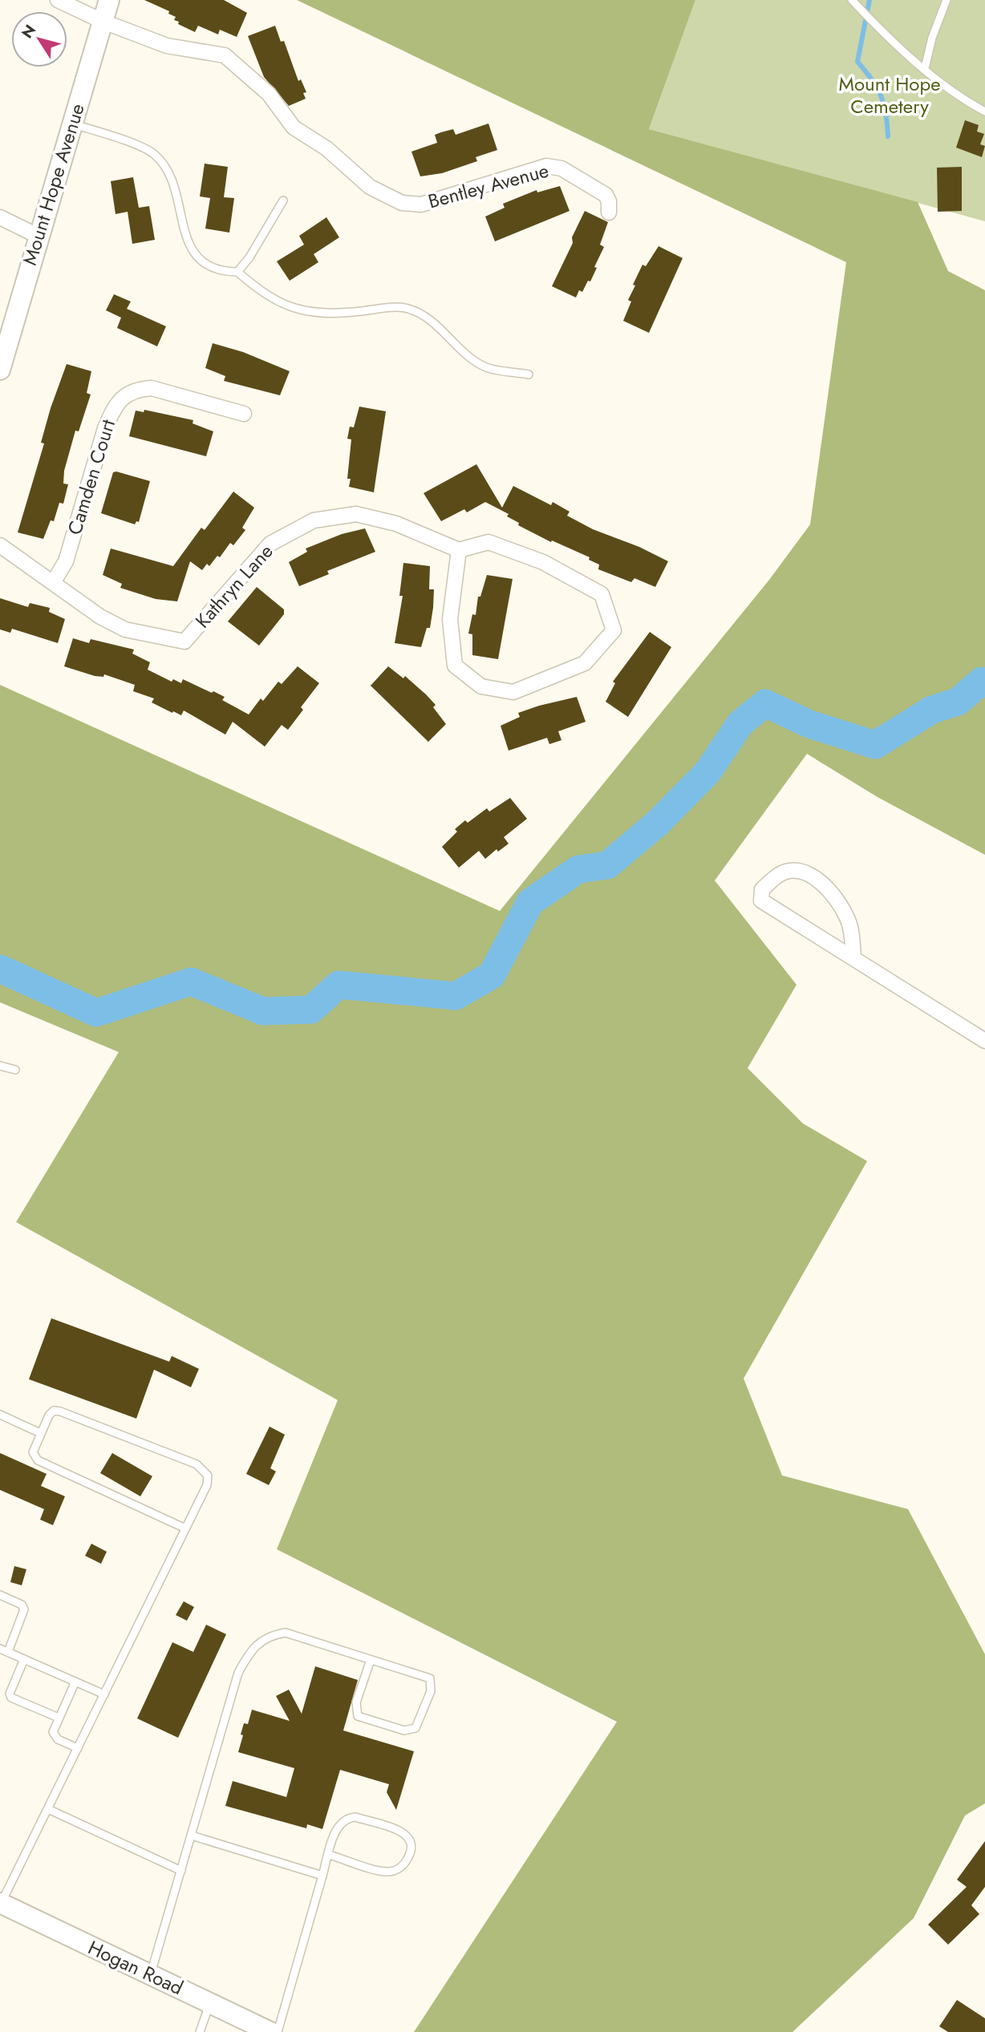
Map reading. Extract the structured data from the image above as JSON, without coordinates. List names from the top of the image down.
{
  "streets": {
    "street": [
      "Mount Hope Avenue",
      "Bentley Avenue",
      "Camden Court",
      "Kathryn Lane",
      "Hogan Road"
    ]
  },
  "crossings": [
    ["Mount Hope Avenue", "Bentley Avenue"],
    ["Camden Court", "Kathryn Lane"]
  ],
  "parks": ["Mount Hope Cemetery"],
  "north": "top left"
}
